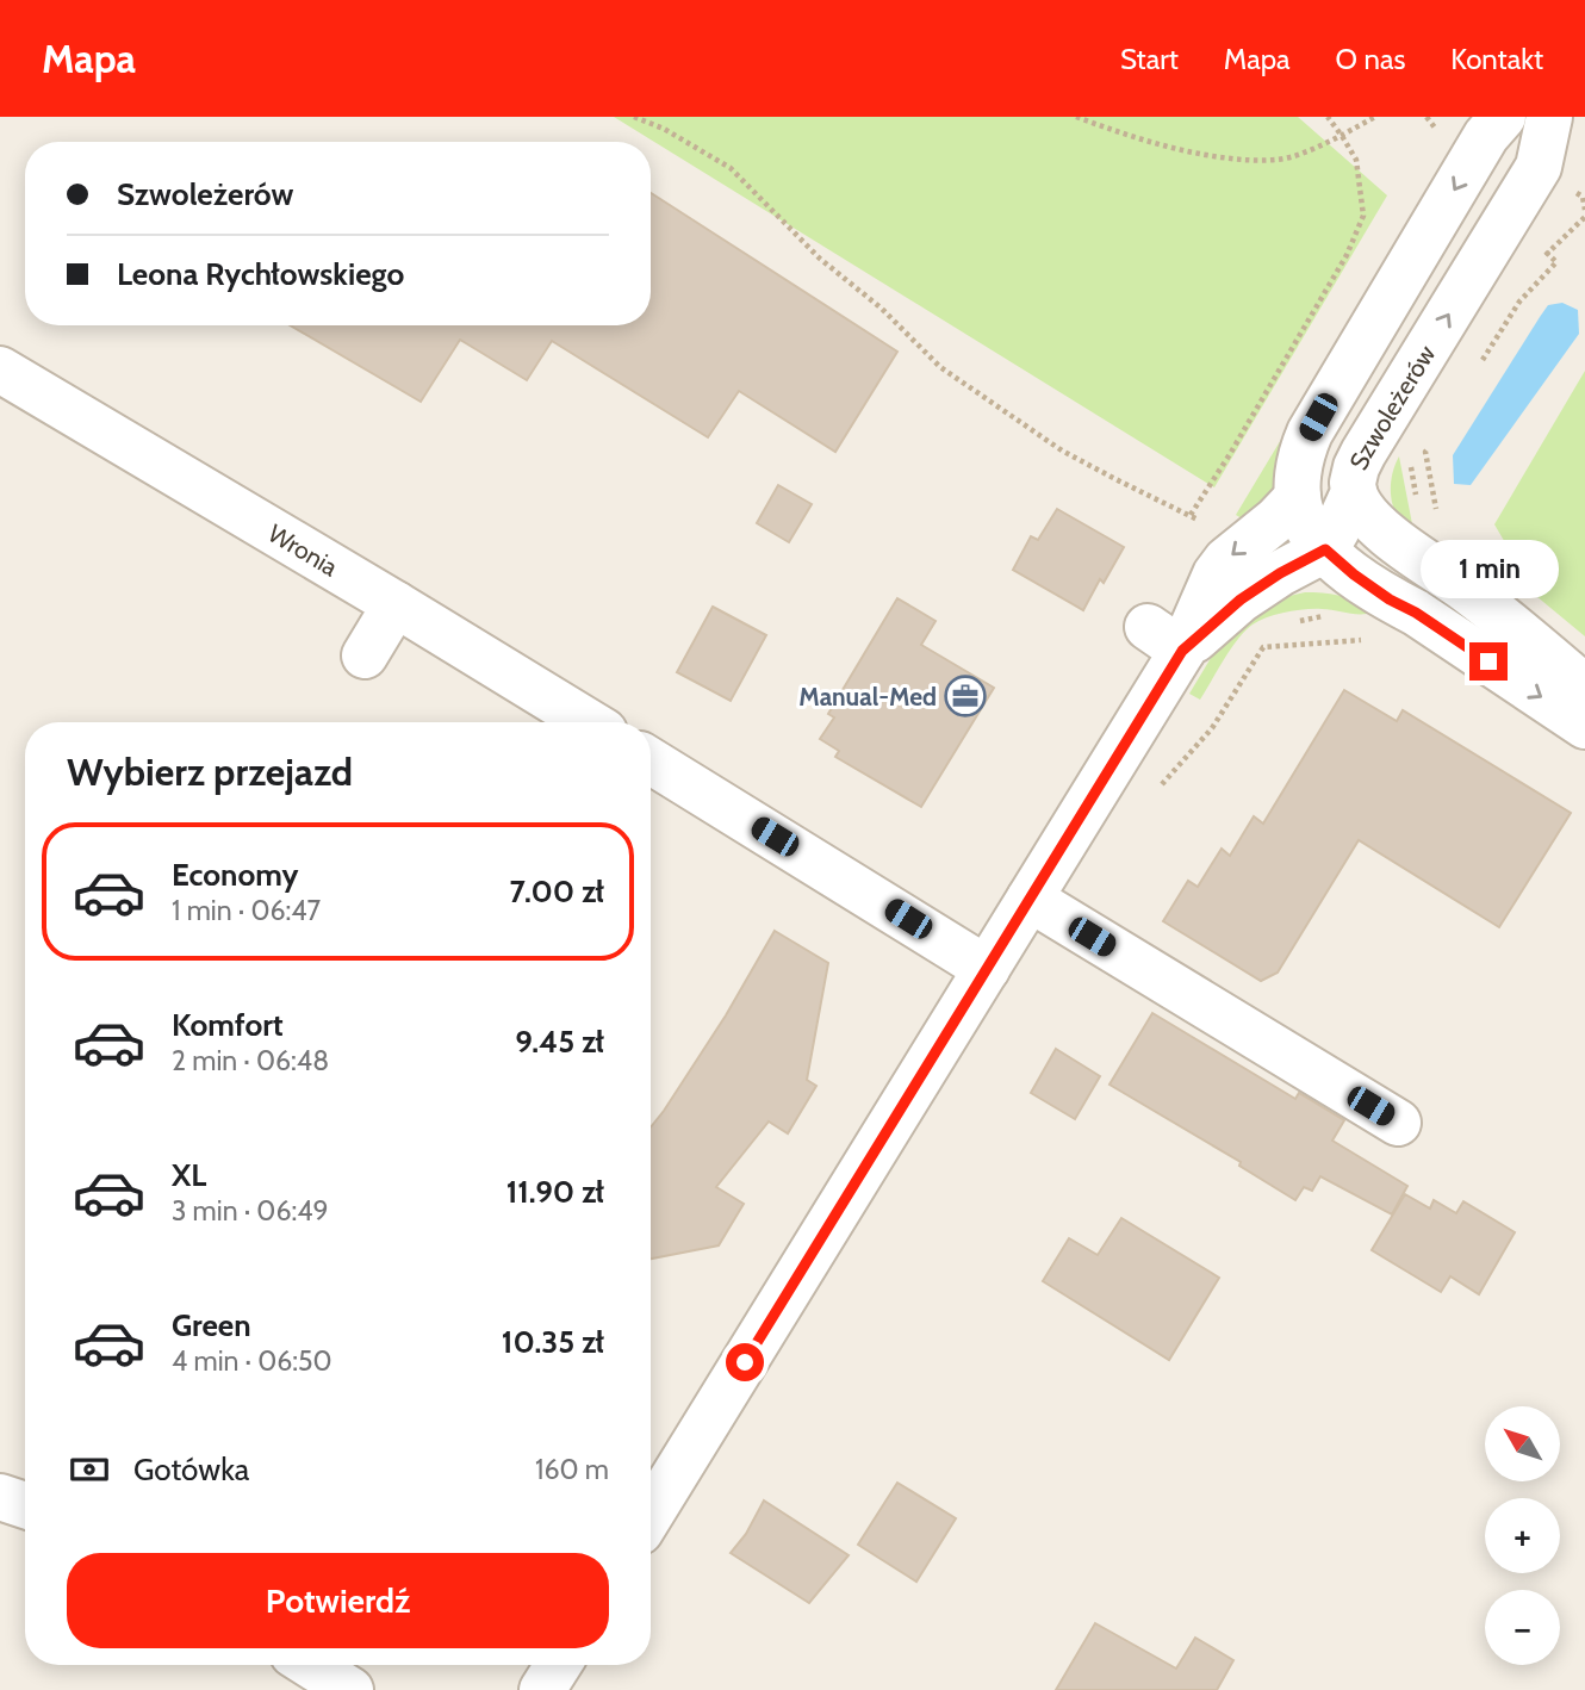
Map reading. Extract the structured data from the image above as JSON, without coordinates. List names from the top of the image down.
{
  "streets": {
    "street": ["Szwoleżerów", "Wronia"]
  },
  "places": {
    "office": ["Manual-Med"]
  },
  "north": "top left",
  "page": {
    "header": "Mapa",
    "nav": [
      "Start",
      "Mapa",
      "O nas",
      "Kontakt"
    ],
    "banner": ["Szwoleżerów", "Leona Rychłowskiego"],
    "bubble": "1 min",
    "heading": "Wybierz przejazd",
    "list": [
      {
        "name": "Economy",
        "note": "1 min · 06:47",
        "value": "7.00 zł"
      },
      {
        "name": "Komfort",
        "note": "2 min · 06:48",
        "value": "9.45 zł"
      },
      {
        "name": "XL",
        "note": "3 min · 06:49",
        "value": "11.90 zł"
      },
      {
        "name": "Green",
        "note": "4 min · 06:50",
        "value": "10.35 zł"
      }
    ],
    "map_buttons": ["+", "−"],
    "pay": ["Gotówka", "160 m"],
    "buttons": "Potwierdź"
  }
}
